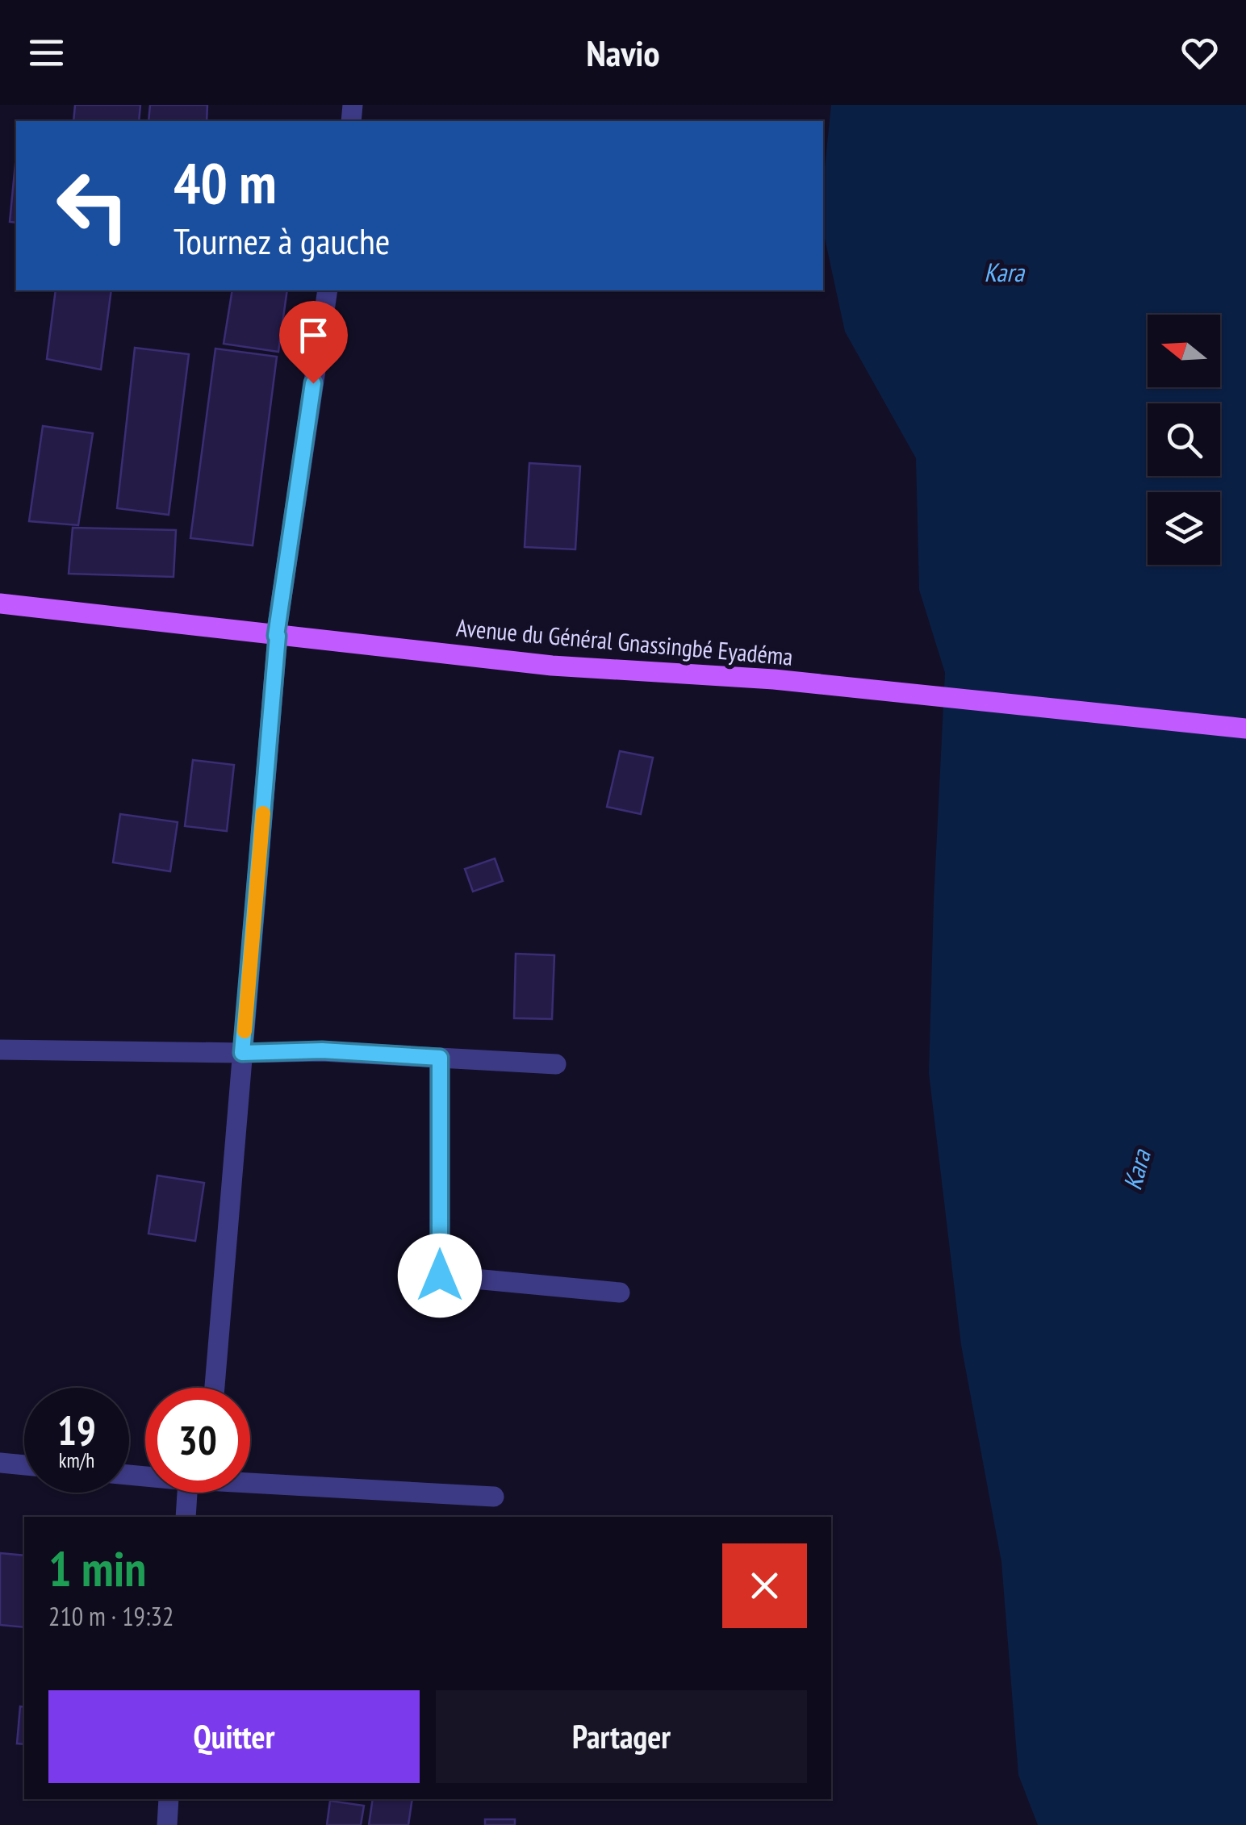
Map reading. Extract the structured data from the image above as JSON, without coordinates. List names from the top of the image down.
{
  "streets": {
    "main road": ["Avenue du Général Gnassingbé Eyadéma"]
  },
  "water": ["Kara"],
  "north": "left",
  "page": {
    "header": "Navio",
    "turn": ["40 m", "Tournez à gauche"],
    "speed": "19 km/h",
    "limit": "30",
    "heading": ["1 min", "210 m · 19:32"],
    "buttons": ["Quitter", "Partager"]
  }
}
